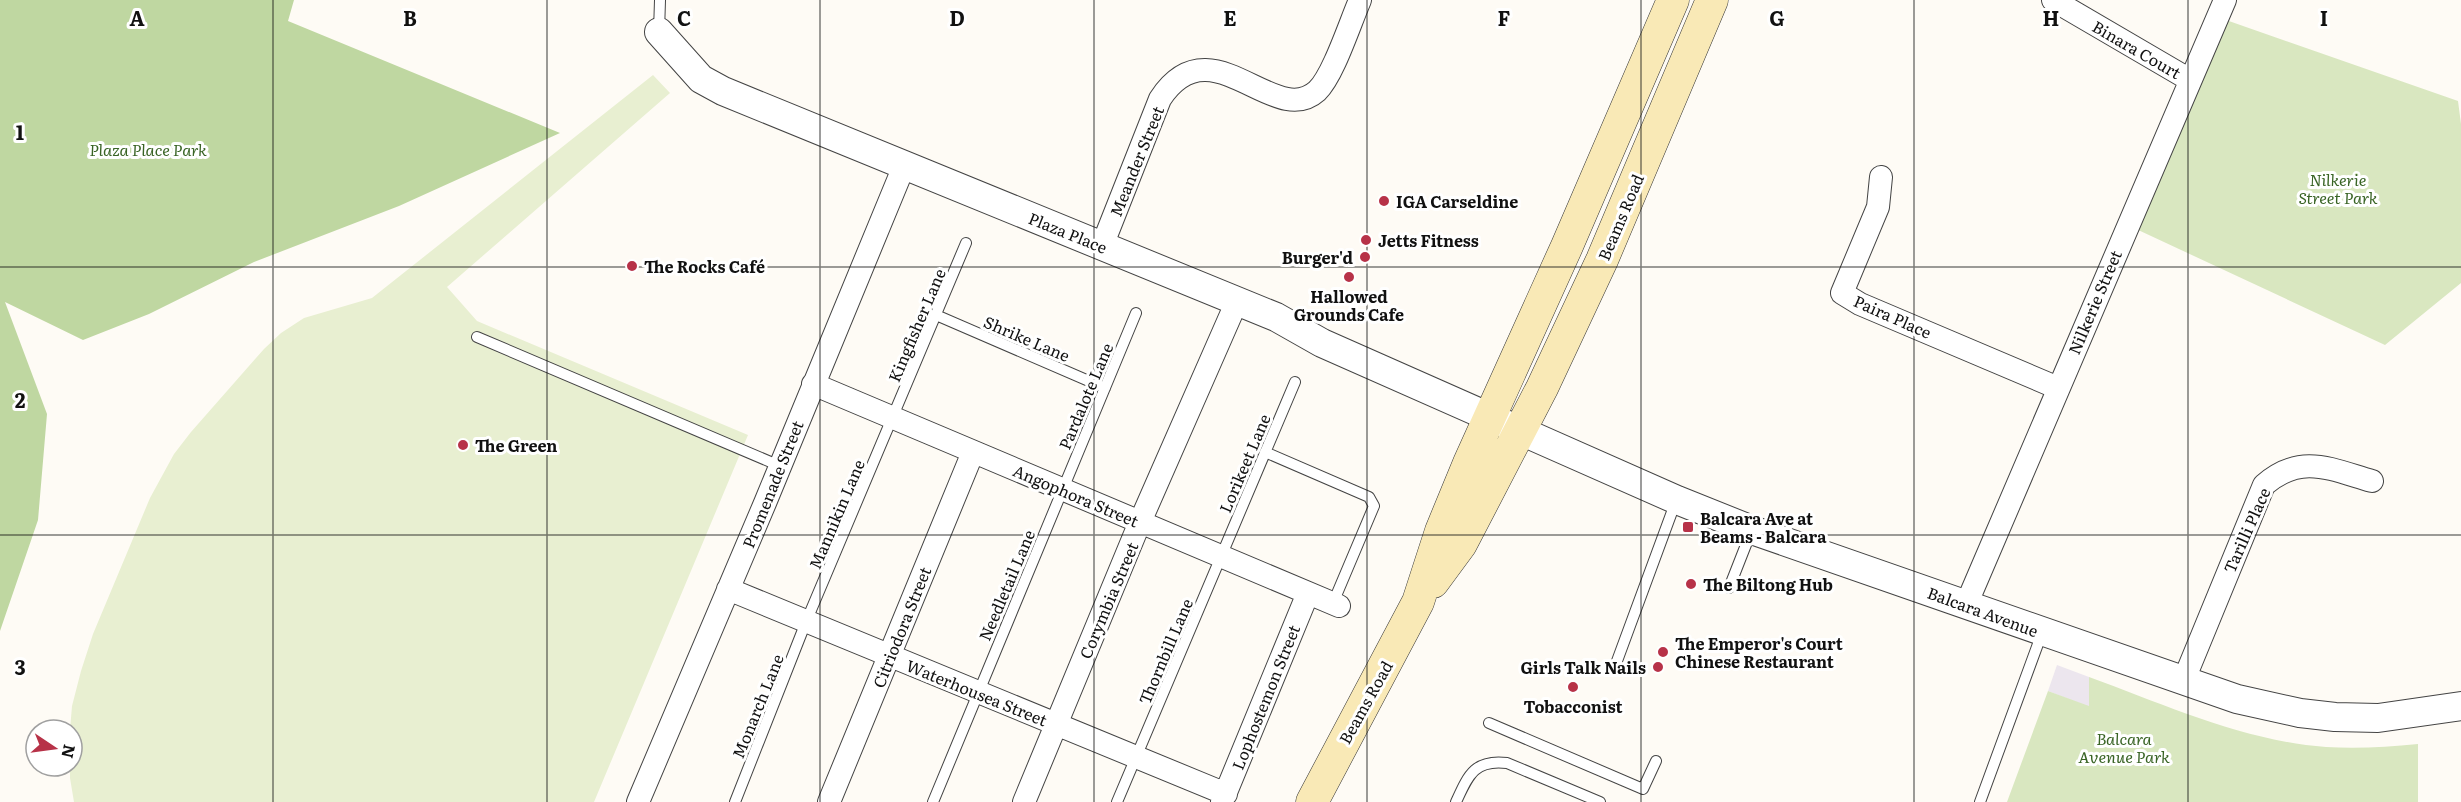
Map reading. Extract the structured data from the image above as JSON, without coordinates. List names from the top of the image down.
{
  "streets": {
    "main road": ["Beams Road"],
    "street": [
      "Binara Court",
      "Meander Street",
      "Plaza Place",
      "Nilkerie Street",
      "Paira Place",
      "Promenade Street",
      "Angophora Street",
      "Tarilli Place",
      "Corymbia Street",
      "Balcara Avenue",
      "Citriodora Street",
      "Waterhousea Street",
      "Lophostemon Street"
    ],
    "lane": [
      "Kingfisher Lane",
      "Shrike Lane",
      "Pardalote Lane",
      "Lorikeet Lane",
      "Mannikin Lane",
      "Needletail Lane",
      "Thornbill Lane",
      "Monarch Lane"
    ]
  },
  "crossings": [
    ["Binara Court", "Nilkerie Street"],
    ["Meander Street", "Plaza Place"],
    ["Beams Road", "Plaza Place"],
    ["Beams Road", "Balcara Avenue"],
    ["Plaza Place", "Promenade Street"],
    ["Plaza Place", "Corymbia Street"],
    ["Nilkerie Street", "Paira Place"],
    ["Nilkerie Street", "Balcara Avenue"],
    ["Kingfisher Lane", "Shrike Lane"],
    ["Kingfisher Lane", "Angophora Street"],
    ["Kingfisher Lane", "Mannikin Lane"],
    ["Shrike Lane", "Pardalote Lane"],
    ["Pardalote Lane", "Angophora Street"],
    ["Pardalote Lane", "Needletail Lane"],
    ["Lorikeet Lane", "Angophora Street"],
    ["Lorikeet Lane", "Thornbill Lane"],
    ["Promenade Street", "Angophora Street"],
    ["Promenade Street", "Waterhousea Street"],
    ["Angophora Street", "Mannikin Lane"],
    ["Angophora Street", "Needletail Lane"],
    ["Angophora Street", "Corymbia Street"],
    ["Angophora Street", "Citriodora Street"],
    ["Angophora Street", "Thornbill Lane"],
    ["Angophora Street", "Lophostemon Street"],
    ["Mannikin Lane", "Waterhousea Street"],
    ["Mannikin Lane", "Monarch Lane"],
    ["Tarilli Place", "Balcara Avenue"],
    ["Needletail Lane", "Waterhousea Street"],
    ["Corymbia Street", "Waterhousea Street"],
    ["Citriodora Street", "Waterhousea Street"],
    ["Thornbill Lane", "Waterhousea Street"],
    ["Waterhousea Street", "Lophostemon Street"],
    ["Waterhousea Street", "Monarch Lane"]
  ],
  "parks": ["Plaza Place Park", "Nilkerie Street Park", "Balcara Avenue Park"],
  "places": {
    "other": [
      "IGA Carseldine",
      "Jetts Fitness",
      "Burger'd",
      "The Rocks Café",
      "Hallowed Grounds Cafe",
      "The Green",
      "The Biltong Hub",
      "The Emperor's Court Chinese Restaurant",
      "Girls Talk Nails",
      "Tobacconist"
    ],
    "transit": ["Balcara Ave at Beams - Balcara"]
  },
  "north": "right",
  "grid": {
    "columns": [
      "A",
      "B",
      "C",
      "D",
      "E",
      "F",
      "G",
      "H",
      "I"
    ],
    "rows": ["1", "2", "3"]
  }
}
